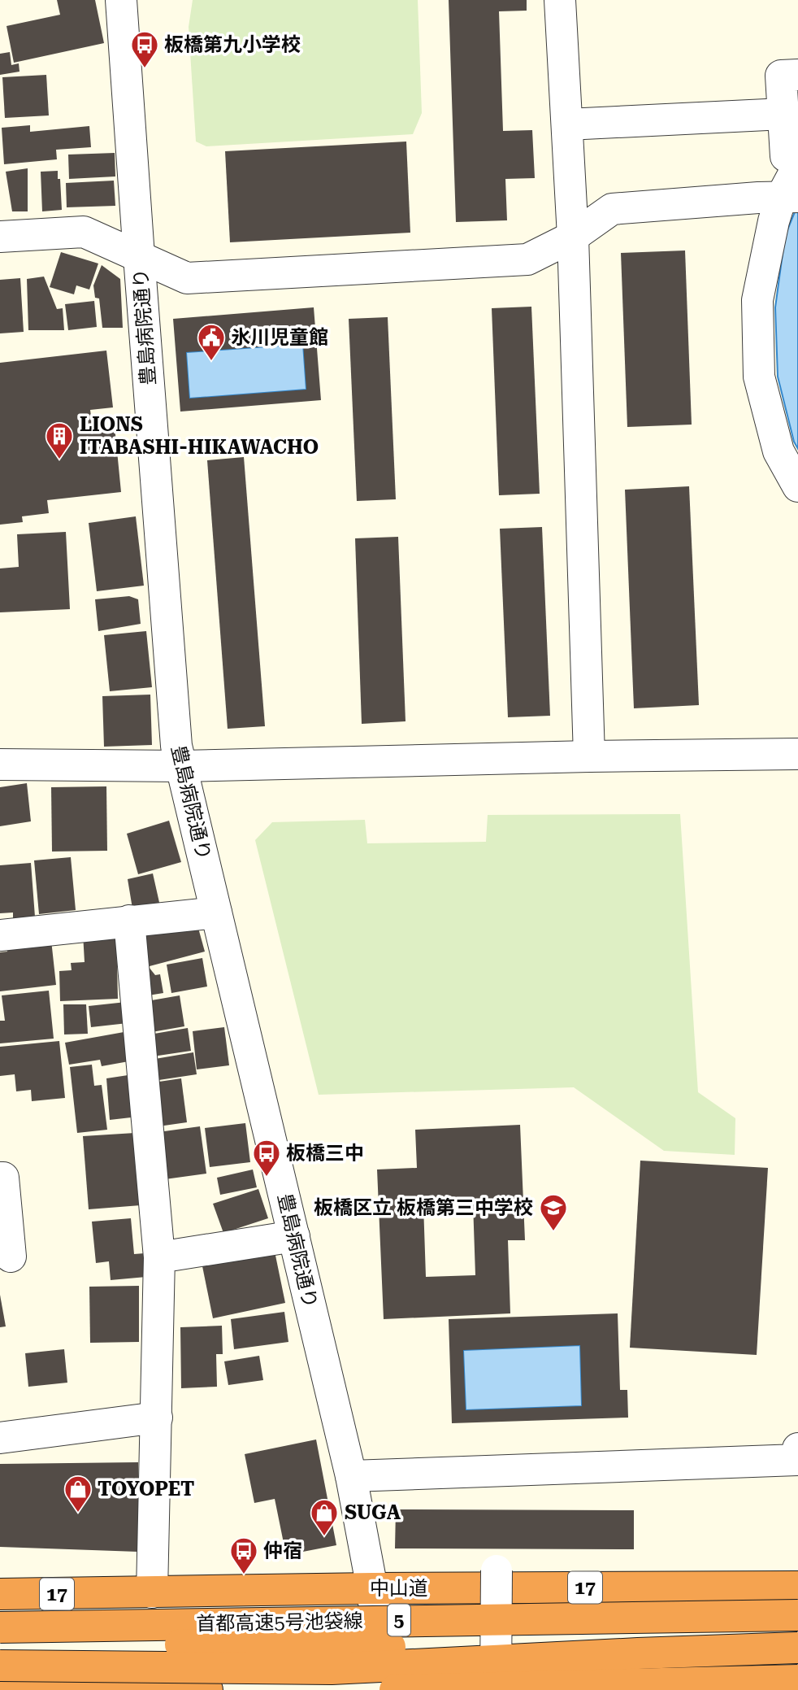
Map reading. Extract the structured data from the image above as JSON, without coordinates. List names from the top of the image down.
{
  "streets": {
    "highway": [
      "17",
      "中山道",
      "5",
      "首都高速5号池袋線"
    ],
    "street": ["豊島病院通り"]
  },
  "crossings": [
    ["豊島病院通り", "中山道"]
  ],
  "places": {
    "bus stop": ["板橋第九小学校", "板橋三中", "仲宿"],
    "public building": ["氷川児童館"],
    "building": ["LIONS ITABASHI-HIKAWACHO"],
    "school or university": ["板橋区立 板橋第三中学校"],
    "shop": ["TOYOPET", "SUGA"]
  }
}
